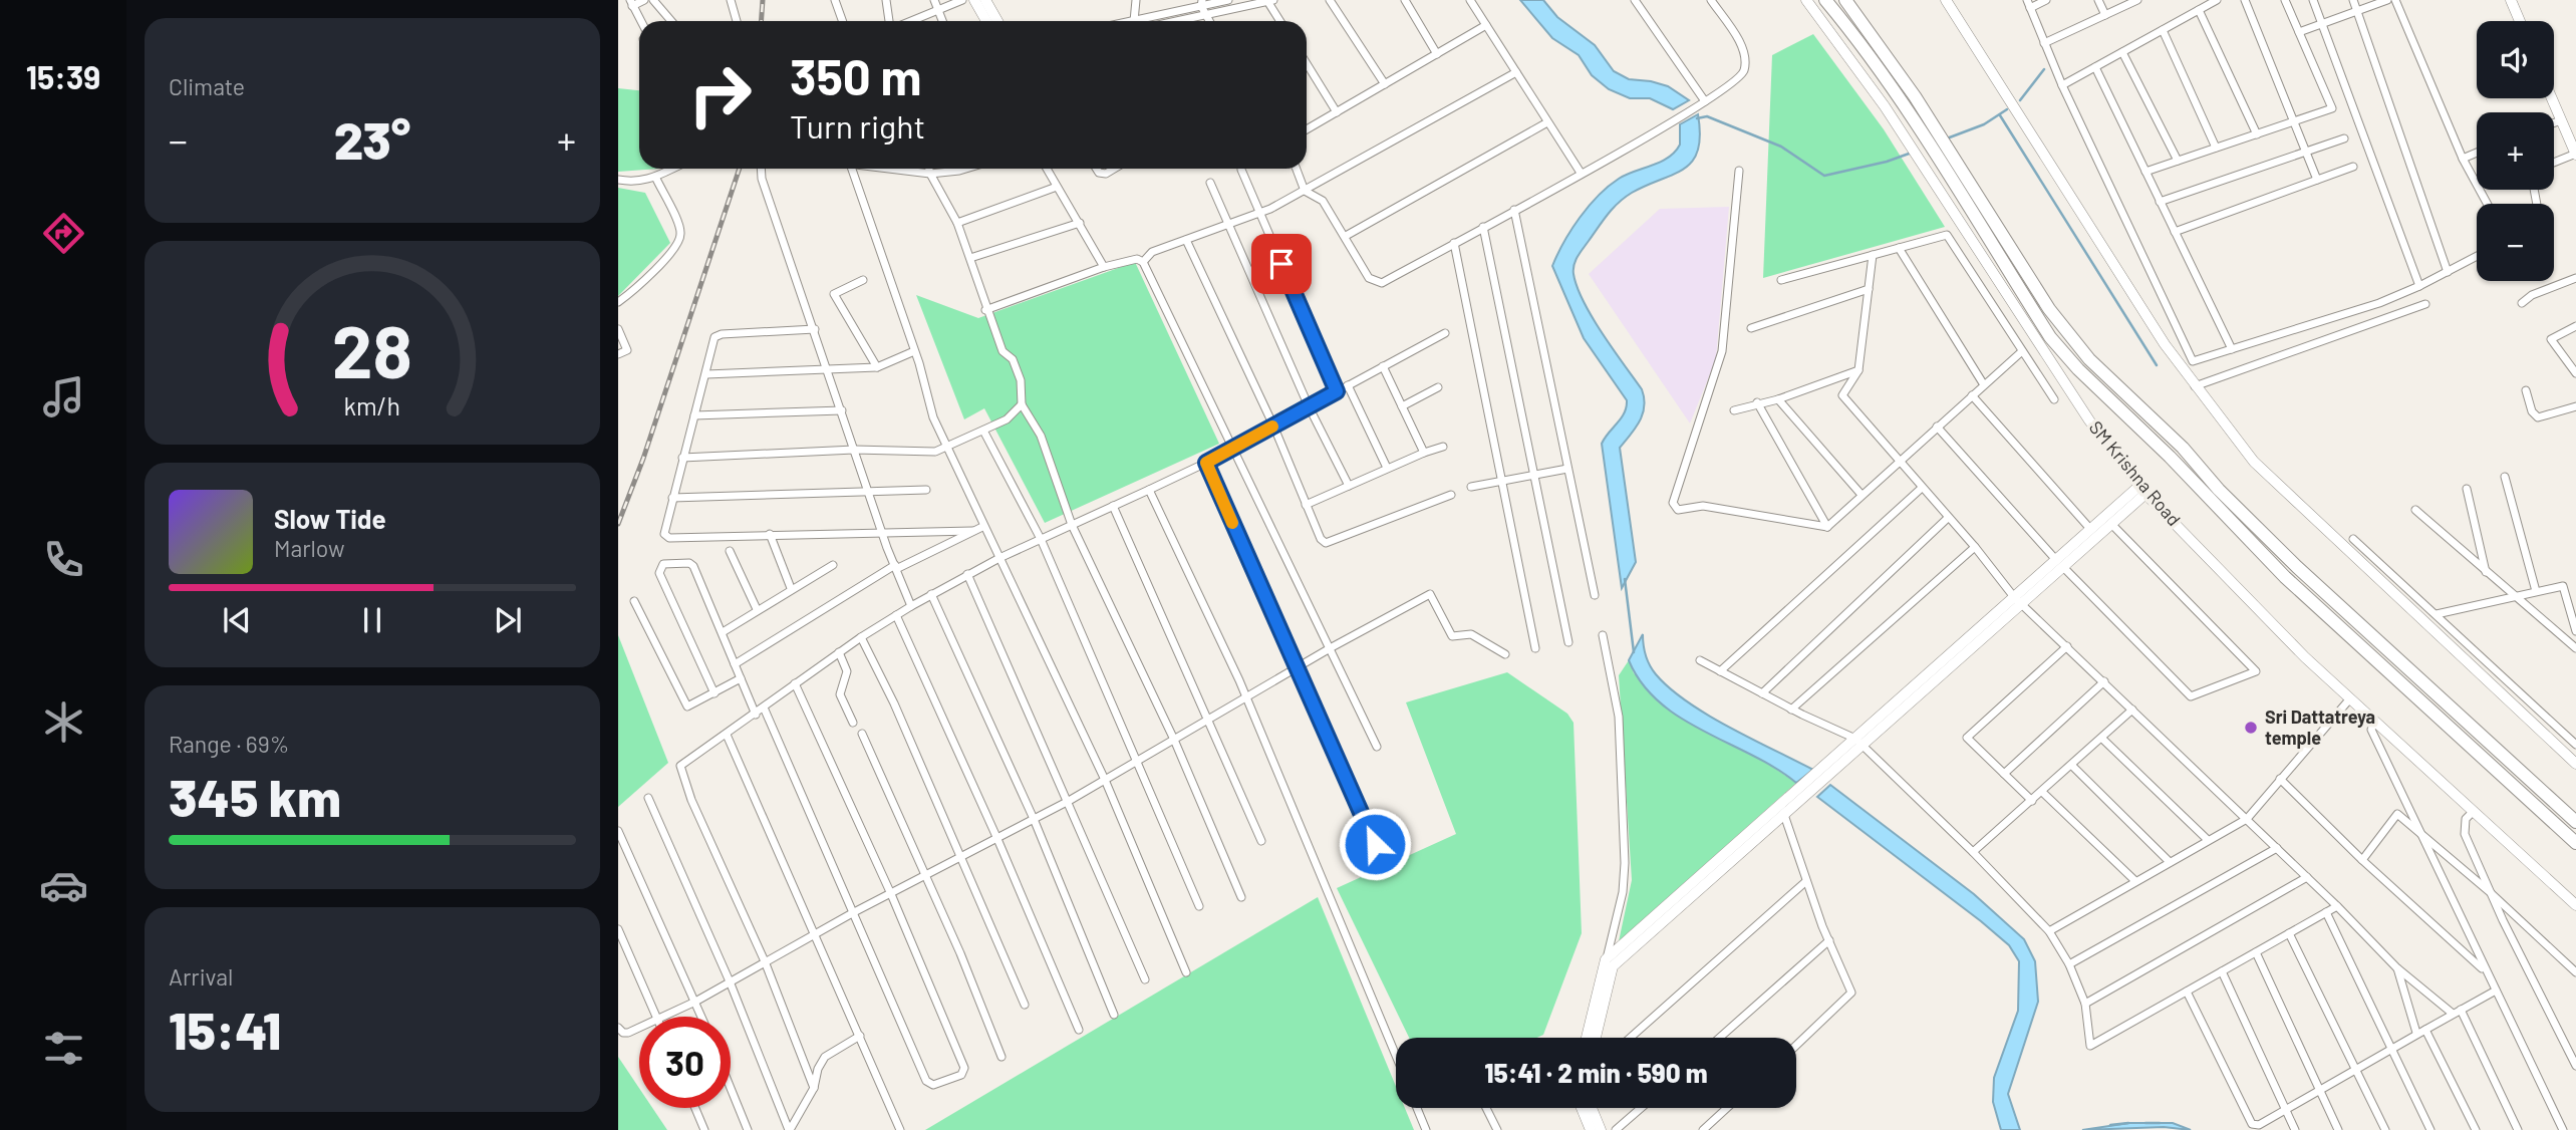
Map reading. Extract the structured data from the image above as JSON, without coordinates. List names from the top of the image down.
{
  "streets": {
    "highway": ["SM Krishna Road"]
  },
  "places": ["Sri Dattatreya temple"],
  "page": {
    "tabs": "15:39",
    "tile": [
      "Climate",
      ["Range · 69%", "345 km"],
      ["Arrival", "15:41"]
    ],
    "map_buttons": ["+", "−"],
    "turn": ["350 m", "Turn right"],
    "heat": ["−", "23°", "+"],
    "song": ["Slow Tide", "Marlow"],
    "limit": "30",
    "trip": "15:41 · 2 min · 590 m",
    "gauge": ["28", "km/h"]
  }
}
